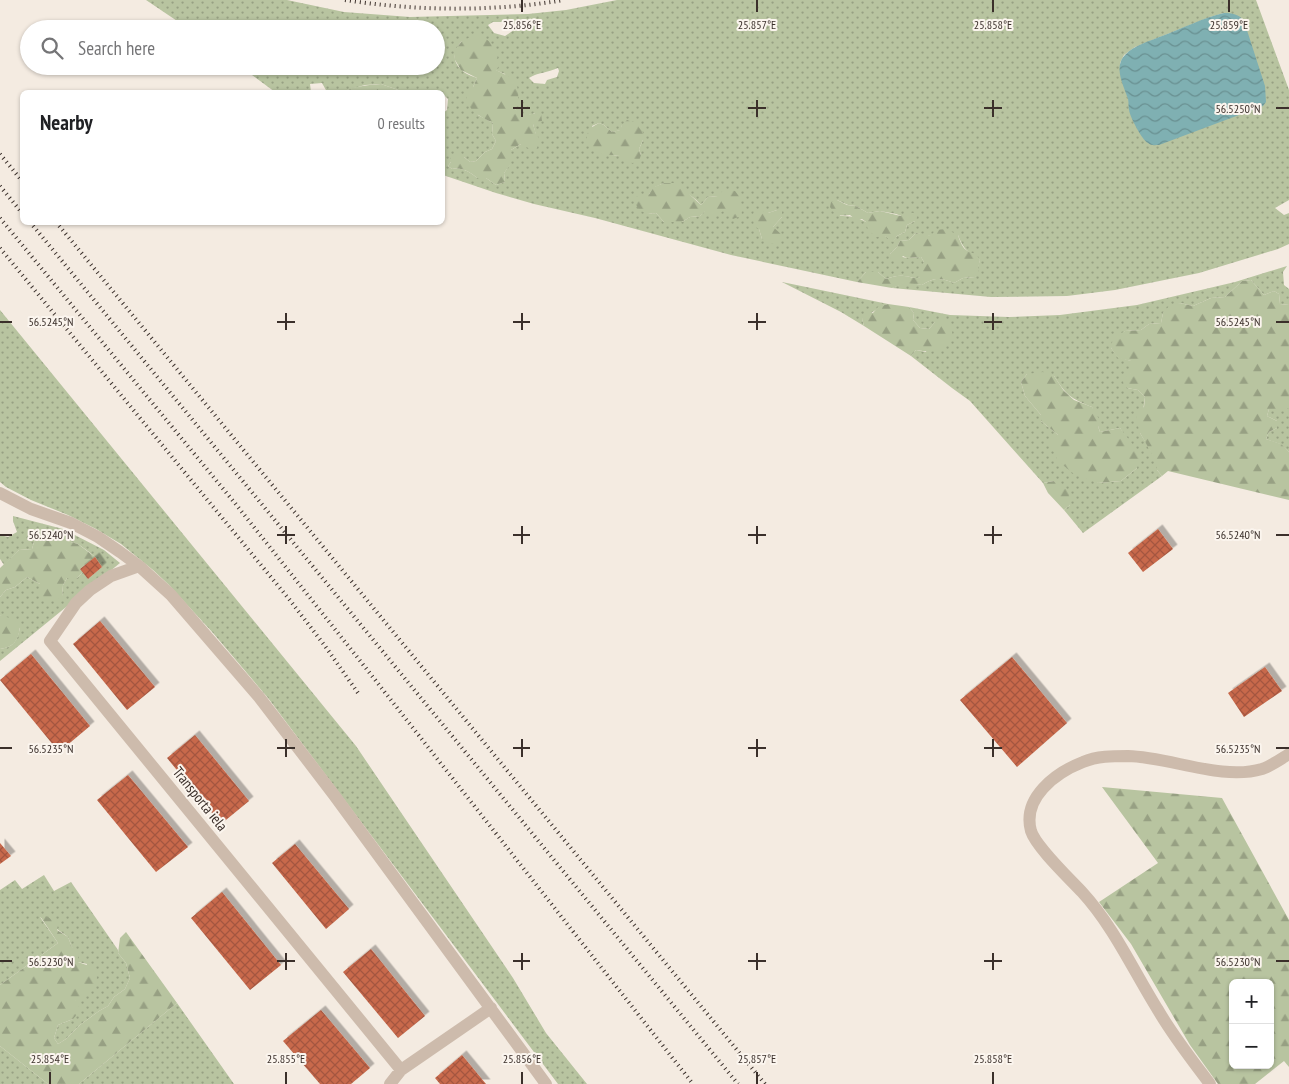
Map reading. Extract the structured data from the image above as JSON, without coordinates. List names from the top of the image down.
{
  "streets": {
    "street": ["Transporta iela"]
  },
  "page": {
    "search": "Search here",
    "heading": ["Nearby", "0 results"],
    "map_buttons": ["+", "−"]
  },
  "coordinates": [
    "25.856°E",
    "25.857°E",
    "25.858°E",
    "25.859°E",
    "56.5250°N",
    "56.5245°N",
    "56.5240°N",
    "56.5235°N",
    "56.5230°N",
    "25.854°E",
    "25.855°E"
  ]
}
